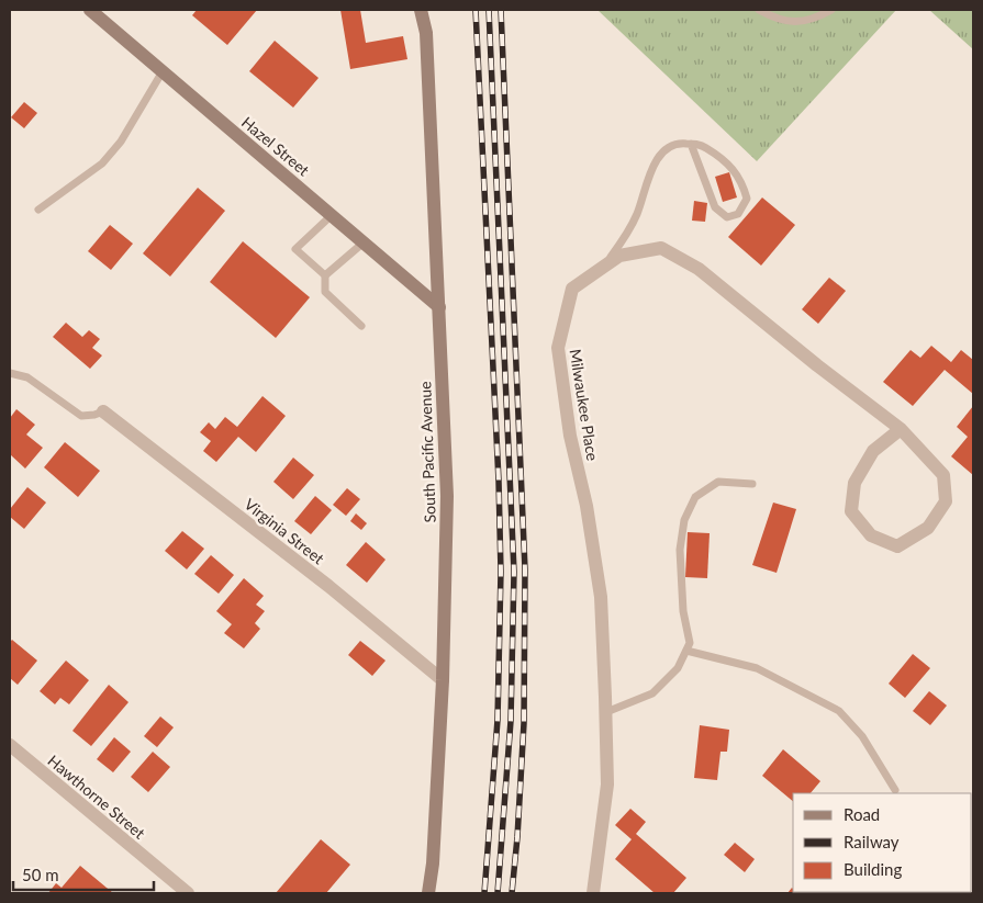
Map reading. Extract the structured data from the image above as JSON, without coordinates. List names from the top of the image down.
{
  "streets": {
    "street": [
      "Hazel Street",
      "Milwaukee Place",
      "South Pacific Avenue",
      "Virginia Street",
      "Hawthorne Street"
    ]
  },
  "crossings": [
    ["Hazel Street", "South Pacific Avenue"],
    ["South Pacific Avenue", "Virginia Street"]
  ],
  "legend": ["Road", "Railway", "Building"],
  "scale_bar": "50 m"
}
